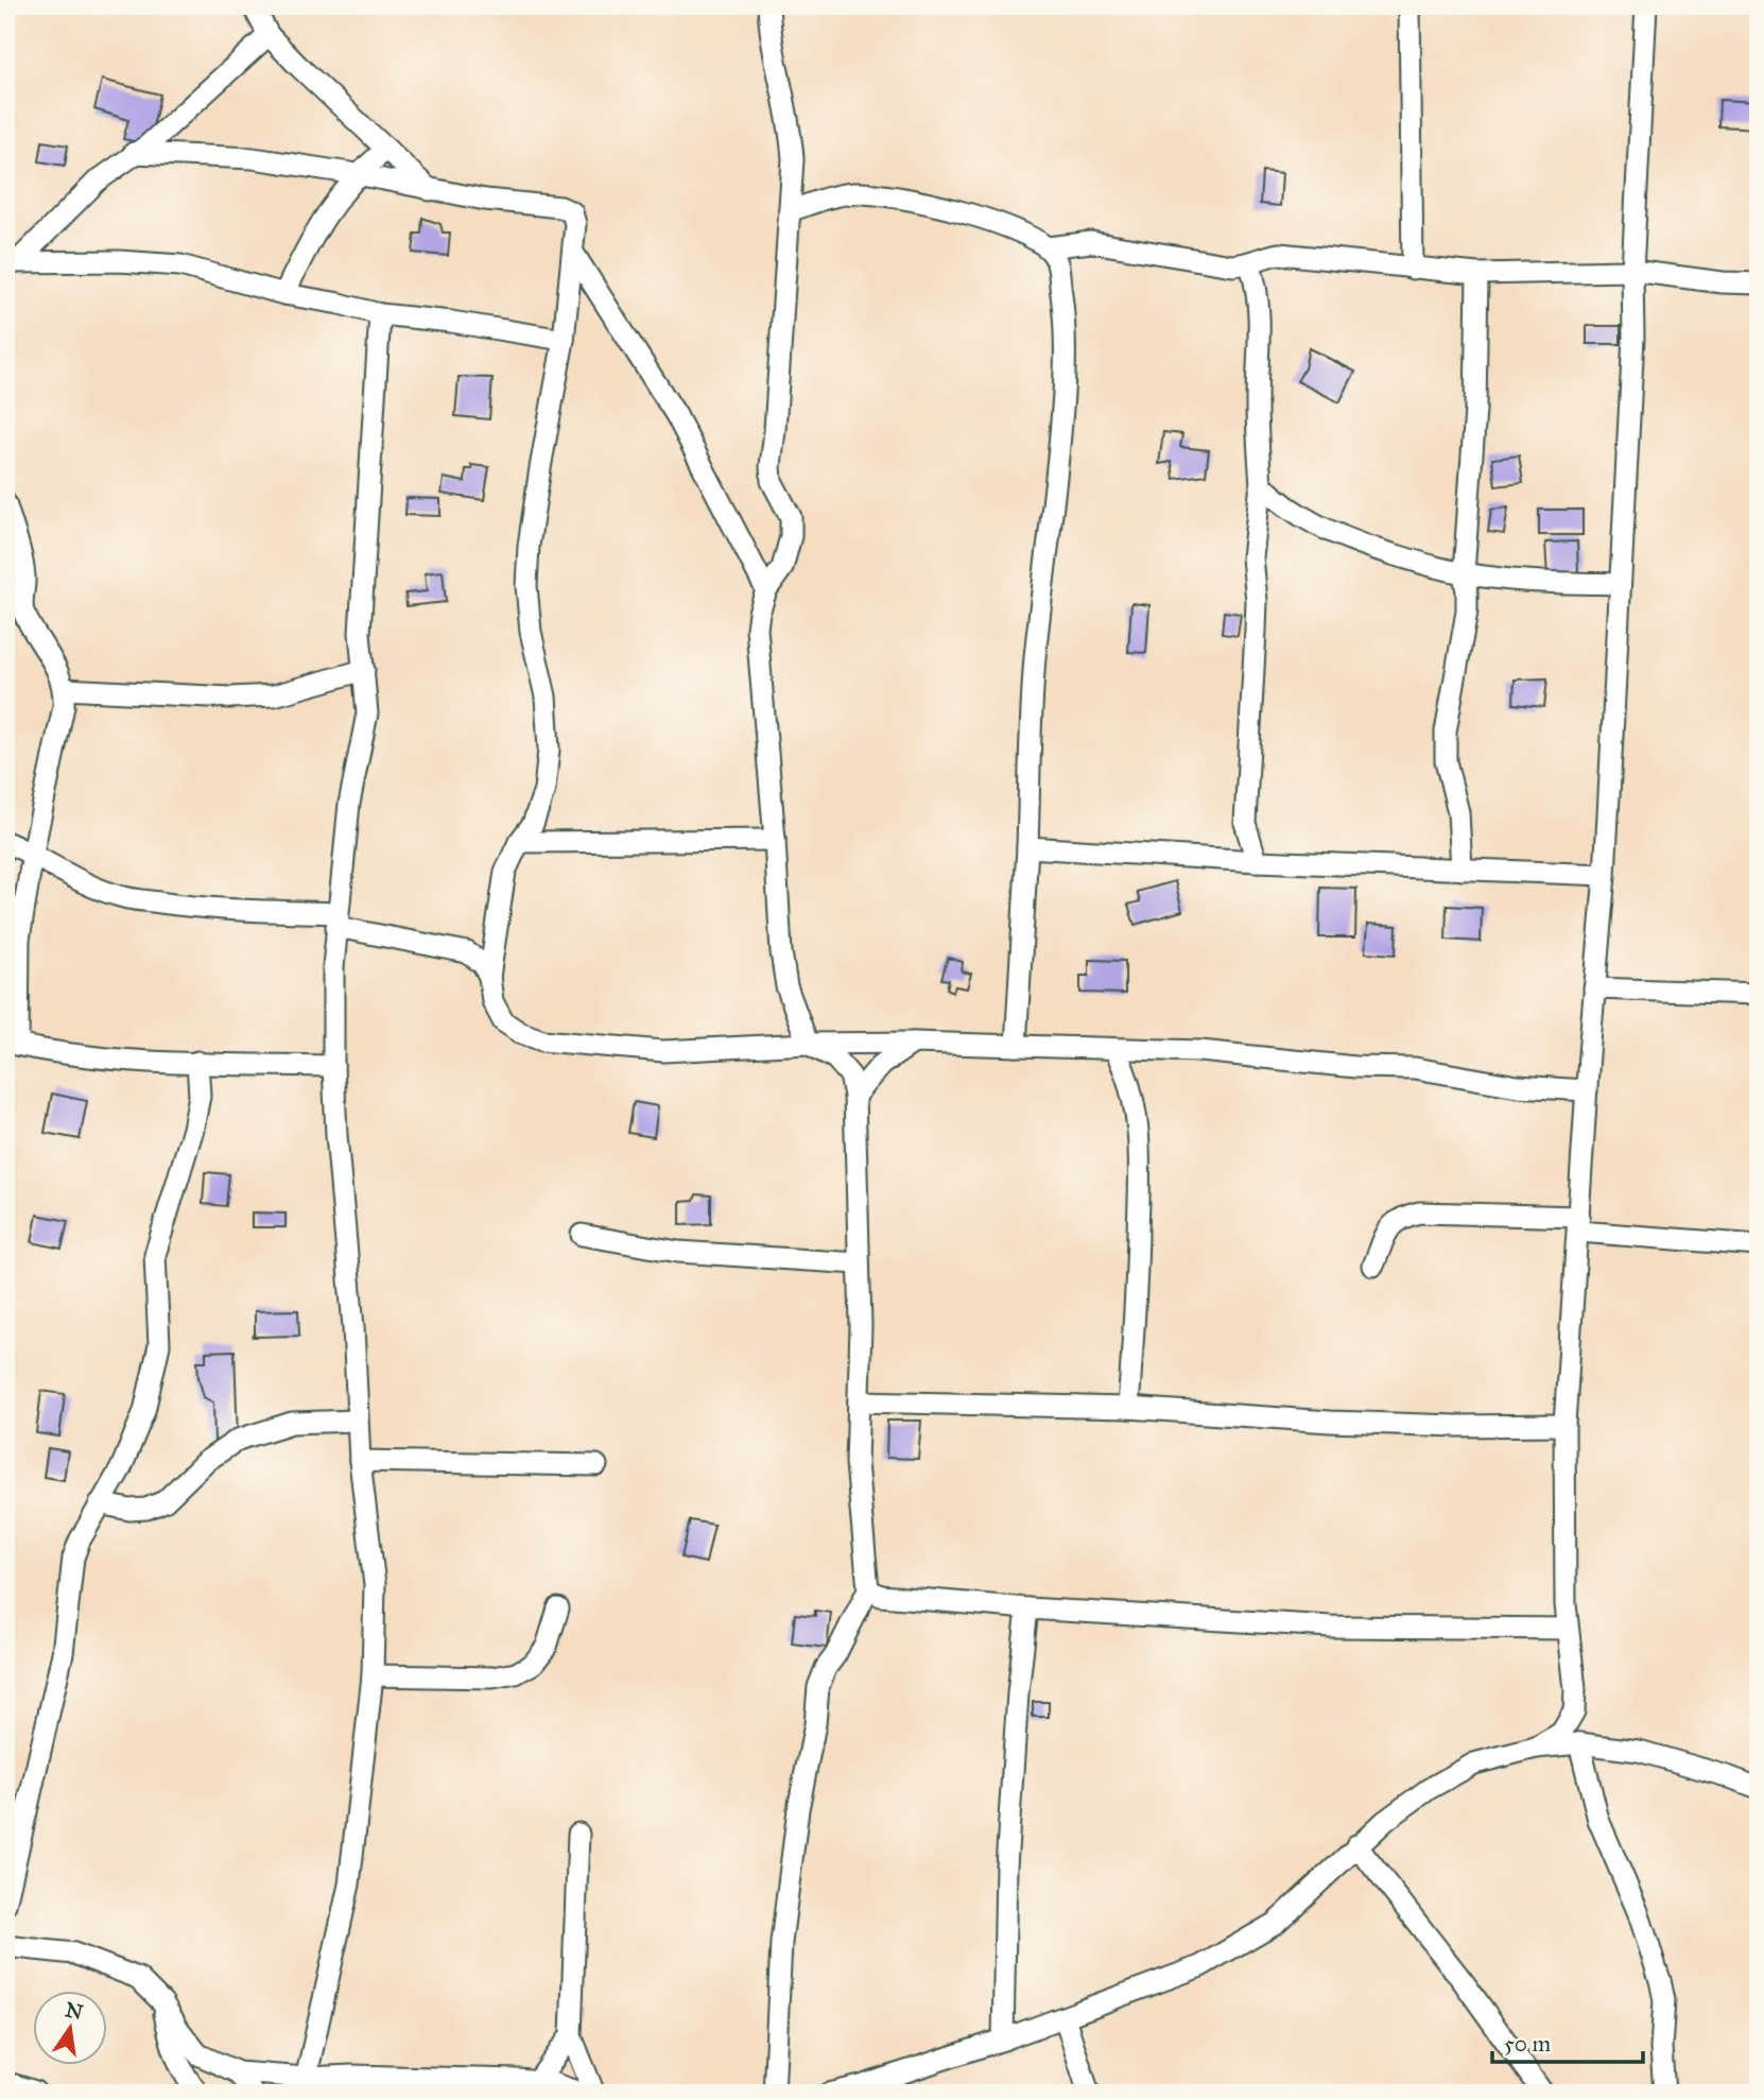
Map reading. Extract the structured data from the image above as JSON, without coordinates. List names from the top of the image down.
{
  "scale_bar": "50 m",
  "north": "top"
}
